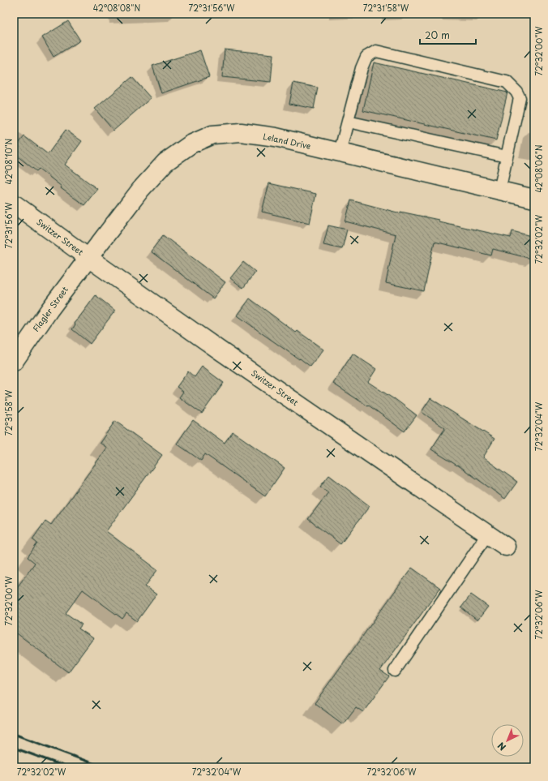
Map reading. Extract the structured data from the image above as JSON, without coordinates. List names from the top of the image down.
{
  "streets": {
    "street": ["Leland Drive", "Switzer Street", "Flagler Street"]
  },
  "crossings": [
    ["Leland Drive", "Switzer Street"],
    ["Leland Drive", "Flagler Street"],
    ["Switzer Street", "Flagler Street"]
  ],
  "scale_bar": "20 m",
  "north": "bottom left",
  "coordinates": [
    "42°08'08\"N",
    "72°31'56\"W",
    "72°31'58\"W",
    "72°32'00\"W",
    "42°08'10\"N",
    "42°08'06\"N",
    "72°32'02\"W",
    "72°32'04\"W",
    "72°32'06\"W"
  ]
}
